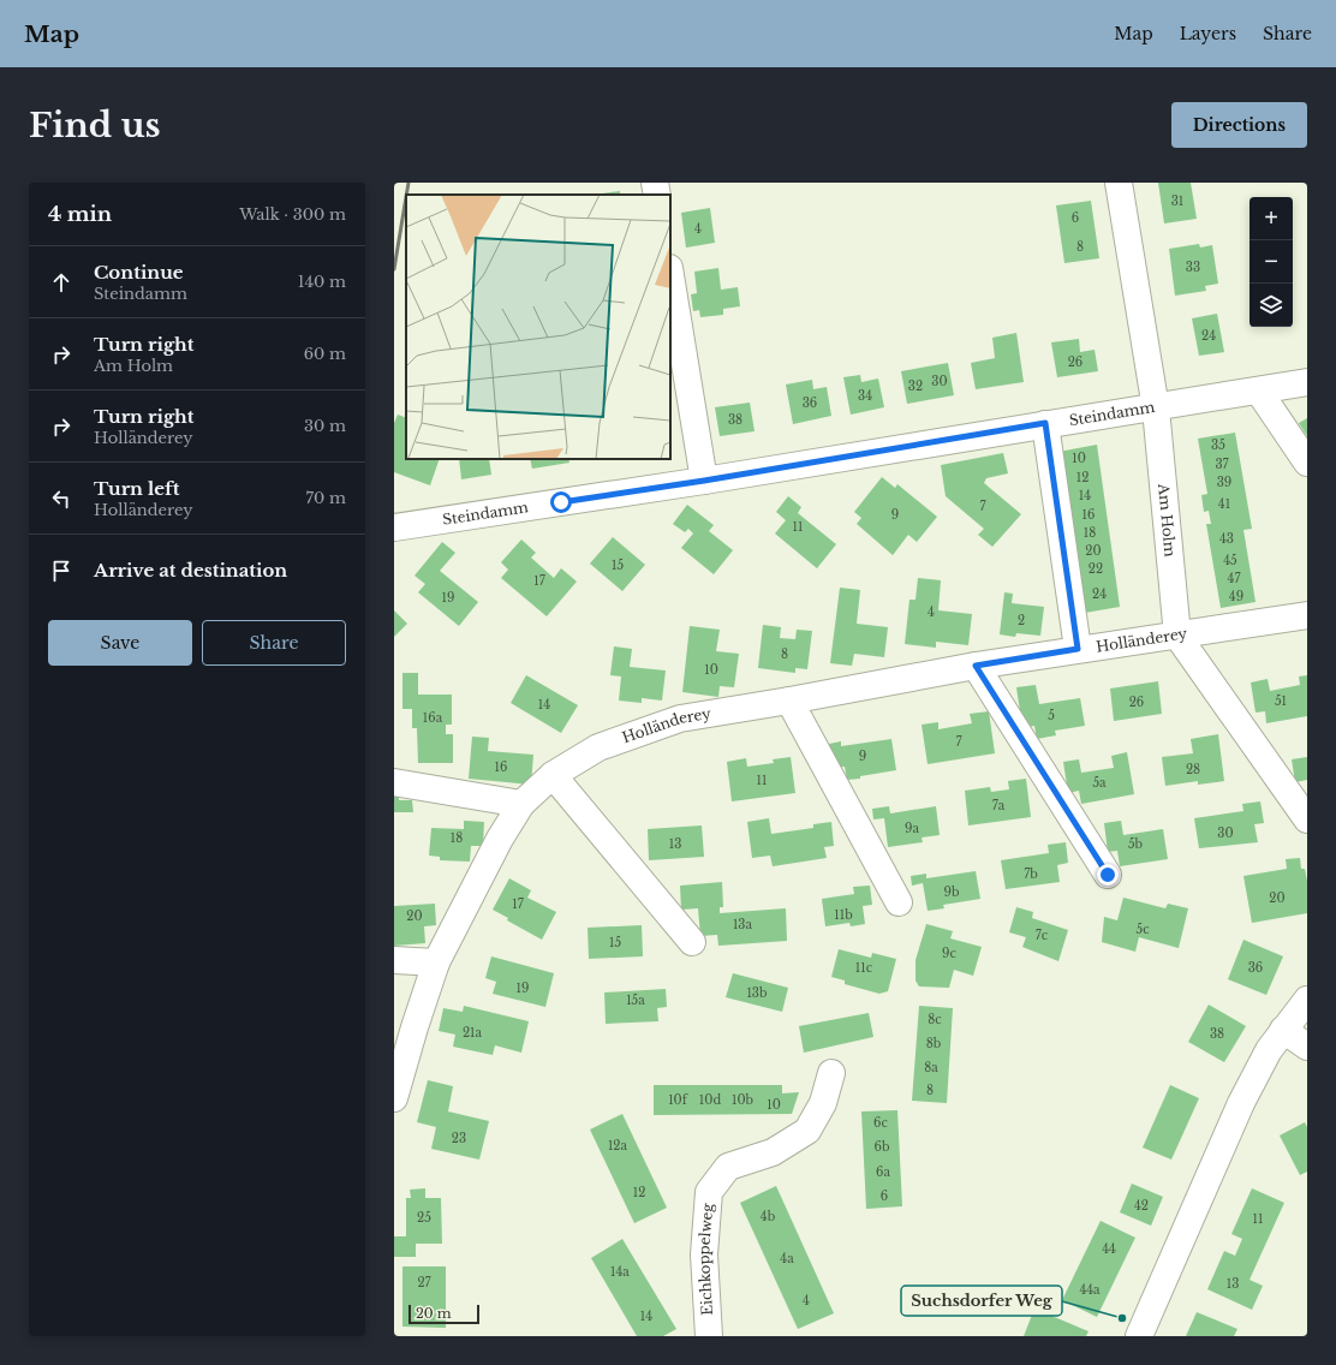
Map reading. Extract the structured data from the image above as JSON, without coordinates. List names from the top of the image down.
{
  "streets": {
    "street": [
      "Steindamm",
      "Am Holm",
      "Holländerey",
      "Eichkoppelweg"
    ]
  },
  "crossings": [
    ["Steindamm", "Am Holm"],
    ["Am Holm", "Holländerey"]
  ],
  "places": ["Suchsdorfer Weg"],
  "house_numbers": [
    "31",
    "6",
    "4",
    "8",
    "33",
    "24",
    "26",
    "30",
    "32",
    "34",
    "36",
    "38",
    "35",
    "10",
    "37",
    "12",
    "39",
    "14",
    "41",
    "7",
    "9",
    "16",
    "11",
    "18",
    "43",
    "20",
    "45",
    "15",
    "22",
    "47",
    "17",
    "24",
    "49",
    "19",
    "4",
    "2",
    "8",
    "10",
    "51",
    "26",
    "14",
    "5",
    "16a",
    "7",
    "9",
    "16",
    "28",
    "11",
    "5a",
    "7a",
    "9a",
    "30",
    "18",
    "13",
    "5b",
    "7b",
    "9b",
    "20",
    "17",
    "11b",
    "20",
    "13a",
    "5c",
    "7c",
    "15",
    "9c",
    "11c",
    "36",
    "19",
    "13b",
    "15a",
    "8c",
    "21a",
    "38",
    "8b",
    "8a",
    "8",
    "10f",
    "10d",
    "10b",
    "10",
    "6c",
    "23",
    "12a",
    "6b",
    "6a",
    "12",
    "6",
    "42",
    "4b",
    "25",
    "11",
    "44",
    "4a",
    "14a",
    "27",
    "13",
    "44a",
    "4",
    "14"
  ],
  "scale_bar": "20 m",
  "page": {
    "header": "Map",
    "nav": ["Map", "Layers", "Share"],
    "buttons": [
      "Directions",
      ["Save", "Share"]
    ],
    "title": "Find us",
    "heading": ["4 min", "Walk · 300 m"],
    "map_buttons": ["+", "−"],
    "list": [
      ["Continue", "Steindamm", "140 m"],
      ["Turn right", "Am Holm", "60 m"],
      ["Turn right", "Holländerey", "30 m"],
      ["Turn left", "Holländerey", "70 m"],
      "Arrive at destination"
    ],
    "scale": "20 m"
  }
}
